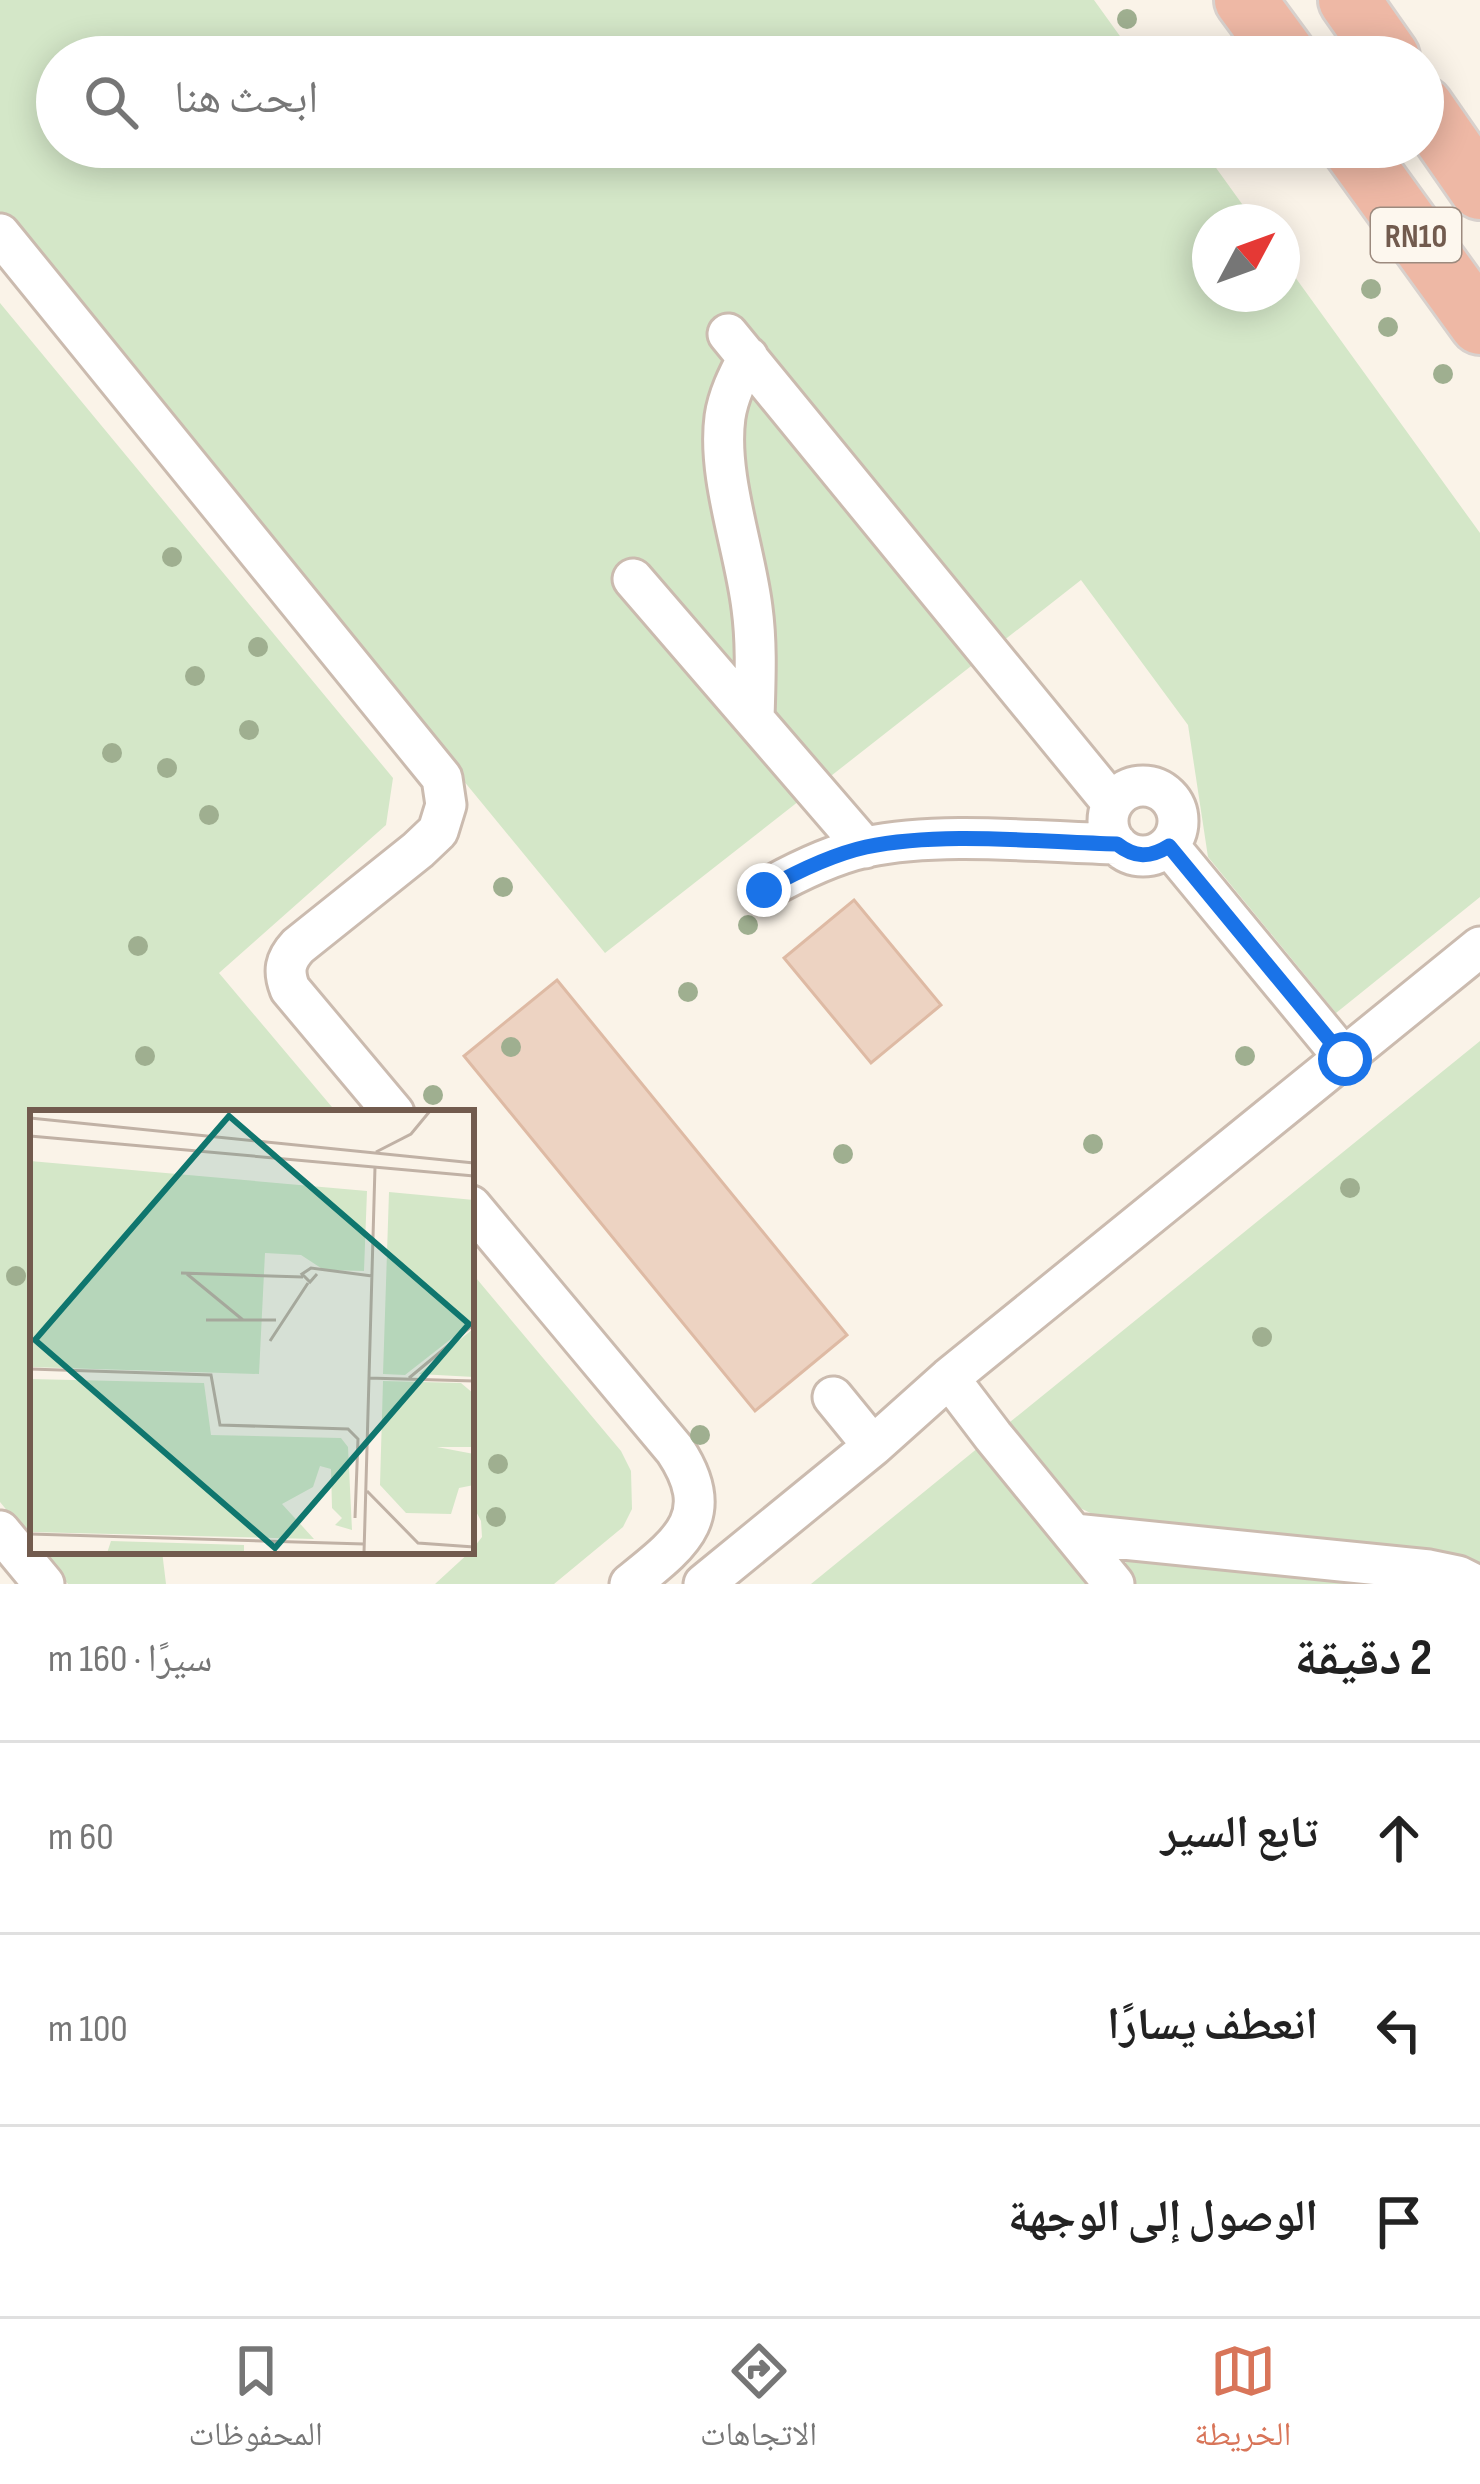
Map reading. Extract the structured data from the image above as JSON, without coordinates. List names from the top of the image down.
{
  "streets": {
    "highway": ["RN10"]
  },
  "north": "top right",
  "page": {
    "search": "ابحث هنا",
    "heading": ["2 دقيقة", "سيرًا · 160 m"],
    "list": [
      ["تابع السير", "60 m"],
      ["انعطف يسارًا", "100 m"],
      "الوصول إلى الوجهة"
    ],
    "nav": ["الخريطة", "الاتجاهات", "المحفوظات"]
  }
}
